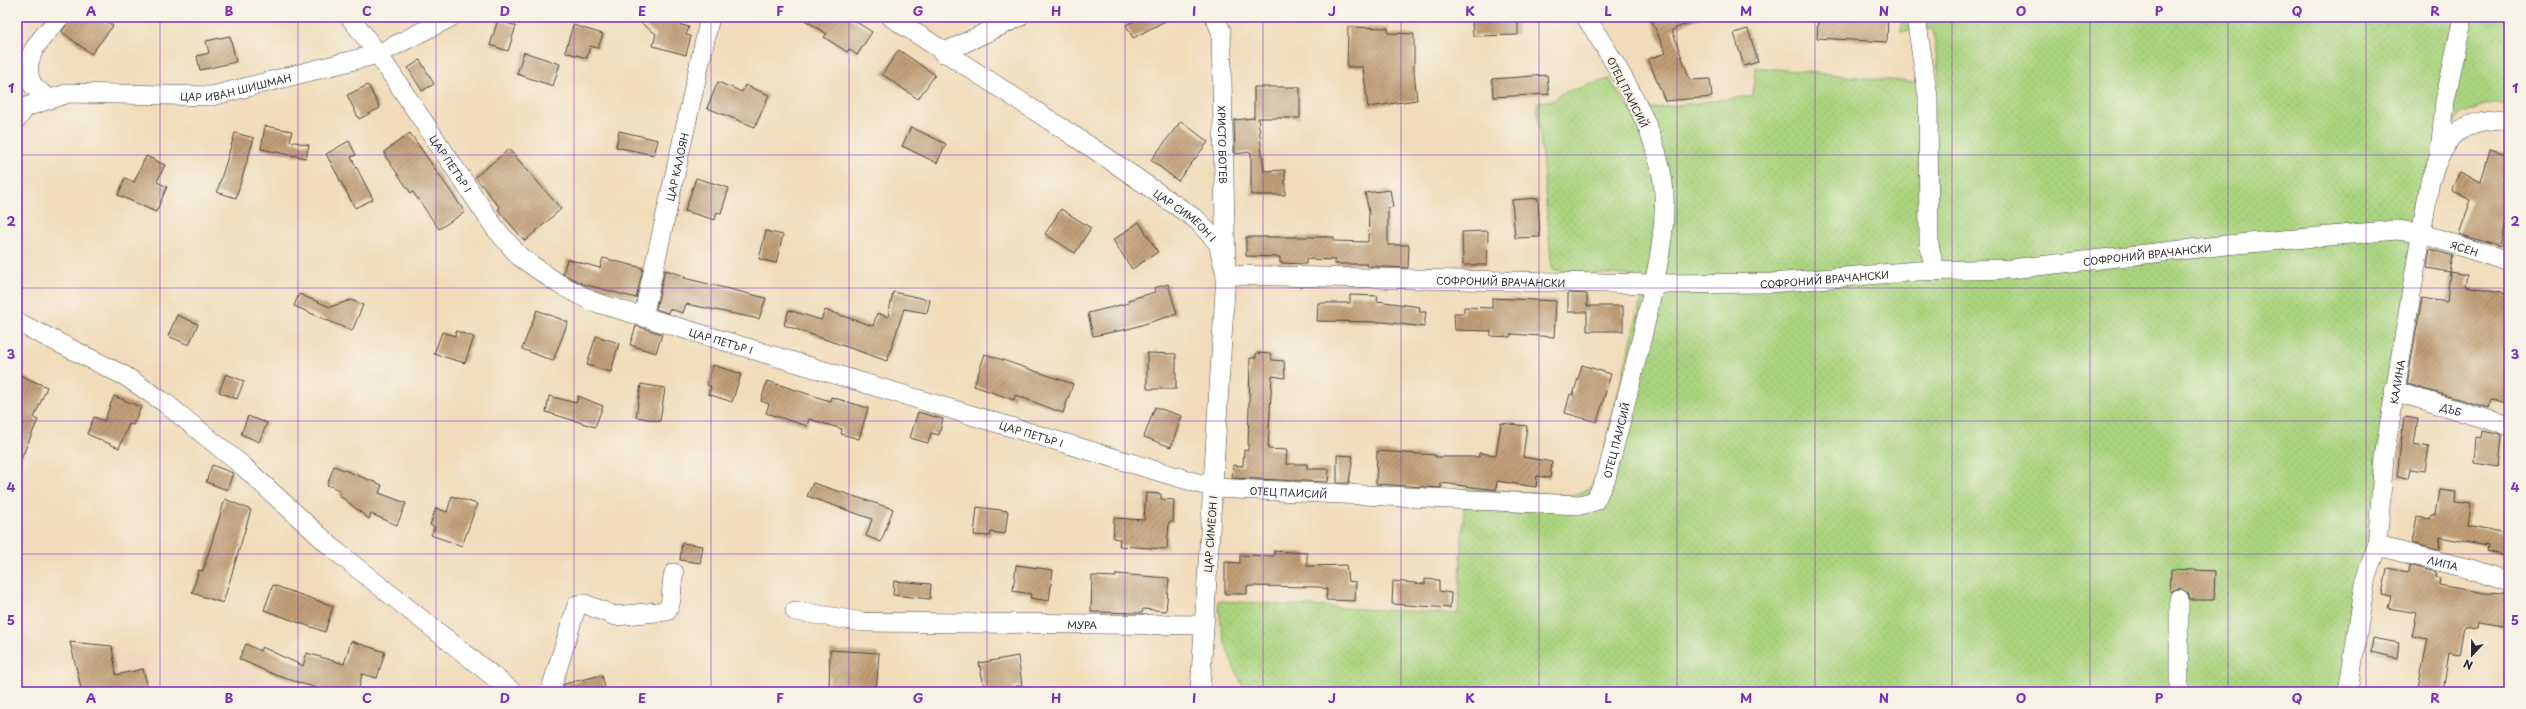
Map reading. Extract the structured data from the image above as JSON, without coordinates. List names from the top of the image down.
{
  "streets": {
    "street": [
      "ЦАР ИВАН ШИШМАН",
      "ОТЕЦ ПАИСИЙ",
      "ХРИСТО БОТЕВ",
      "ЦАР ПЕТЪР I",
      "ЦАР КАЛОЯН",
      "ЦАР СИМЕОН I",
      "ЯСЕН",
      "СОФРОНИЙ ВРАЧАНСКИ",
      "КАЛИНА",
      "ДЪБ",
      "ЛИПА",
      "МУРА"
    ]
  },
  "crossings": [
    ["ЦАР ИВАН ШИШМАН", "ЦАР ПЕТЪР I"],
    ["ОТЕЦ ПАИСИЙ", "ЦАР ПЕТЪР I"],
    ["ОТЕЦ ПАИСИЙ", "ЦАР СИМЕОН I"],
    ["ОТЕЦ ПАИСИЙ", "СОФРОНИЙ ВРАЧАНСКИ"],
    ["ХРИСТО БОТЕВ", "ЦАР СИМЕОН I"],
    ["ХРИСТО БОТЕВ", "СОФРОНИЙ ВРАЧАНСКИ"],
    ["ЦАР ПЕТЪР I", "ЦАР КАЛОЯН"],
    ["ЦАР ПЕТЪР I", "ЦАР СИМЕОН I"],
    ["ЦАР СИМЕОН I", "СОФРОНИЙ ВРАЧАНСКИ"],
    ["ЦАР СИМЕОН I", "МУРА"],
    ["ЯСЕН", "СОФРОНИЙ ВРАЧАНСКИ"],
    ["ЯСЕН", "КАЛИНА"],
    ["СОФРОНИЙ ВРАЧАНСКИ", "КАЛИНА"],
    ["КАЛИНА", "ДЪБ"],
    ["КАЛИНА", "ЛИПА"]
  ],
  "north": "bottom",
  "grid": {
    "columns": [
      "A",
      "B",
      "C",
      "D",
      "E",
      "F",
      "G",
      "H",
      "I",
      "J",
      "K",
      "L",
      "M",
      "N",
      "O",
      "P",
      "Q",
      "R"
    ],
    "rows": [
      "1",
      "2",
      "3",
      "4",
      "5"
    ]
  }
}
